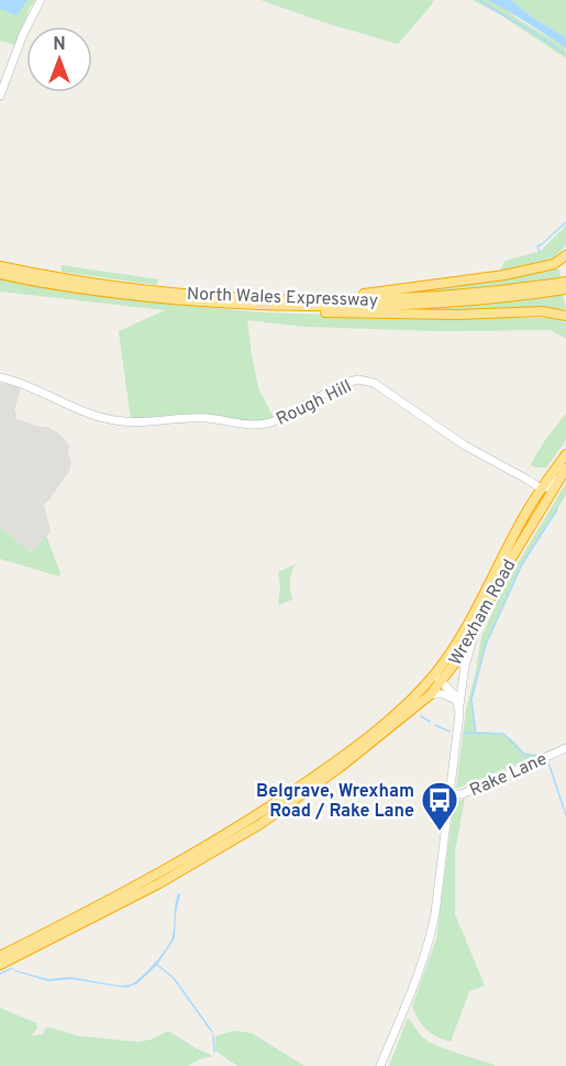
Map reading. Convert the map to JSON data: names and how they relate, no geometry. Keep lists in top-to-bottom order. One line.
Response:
{"streets":{"highway":["North Wales Expressway","Wrexham Road"],"street":["Rough Hill","Rake Lane"]},"crossings":[["Rough Hill","Wrexham Road"]],"places":{"bus stop":["Belgrave, Wrexham Road / Rake Lane"]},"north":"top"}
